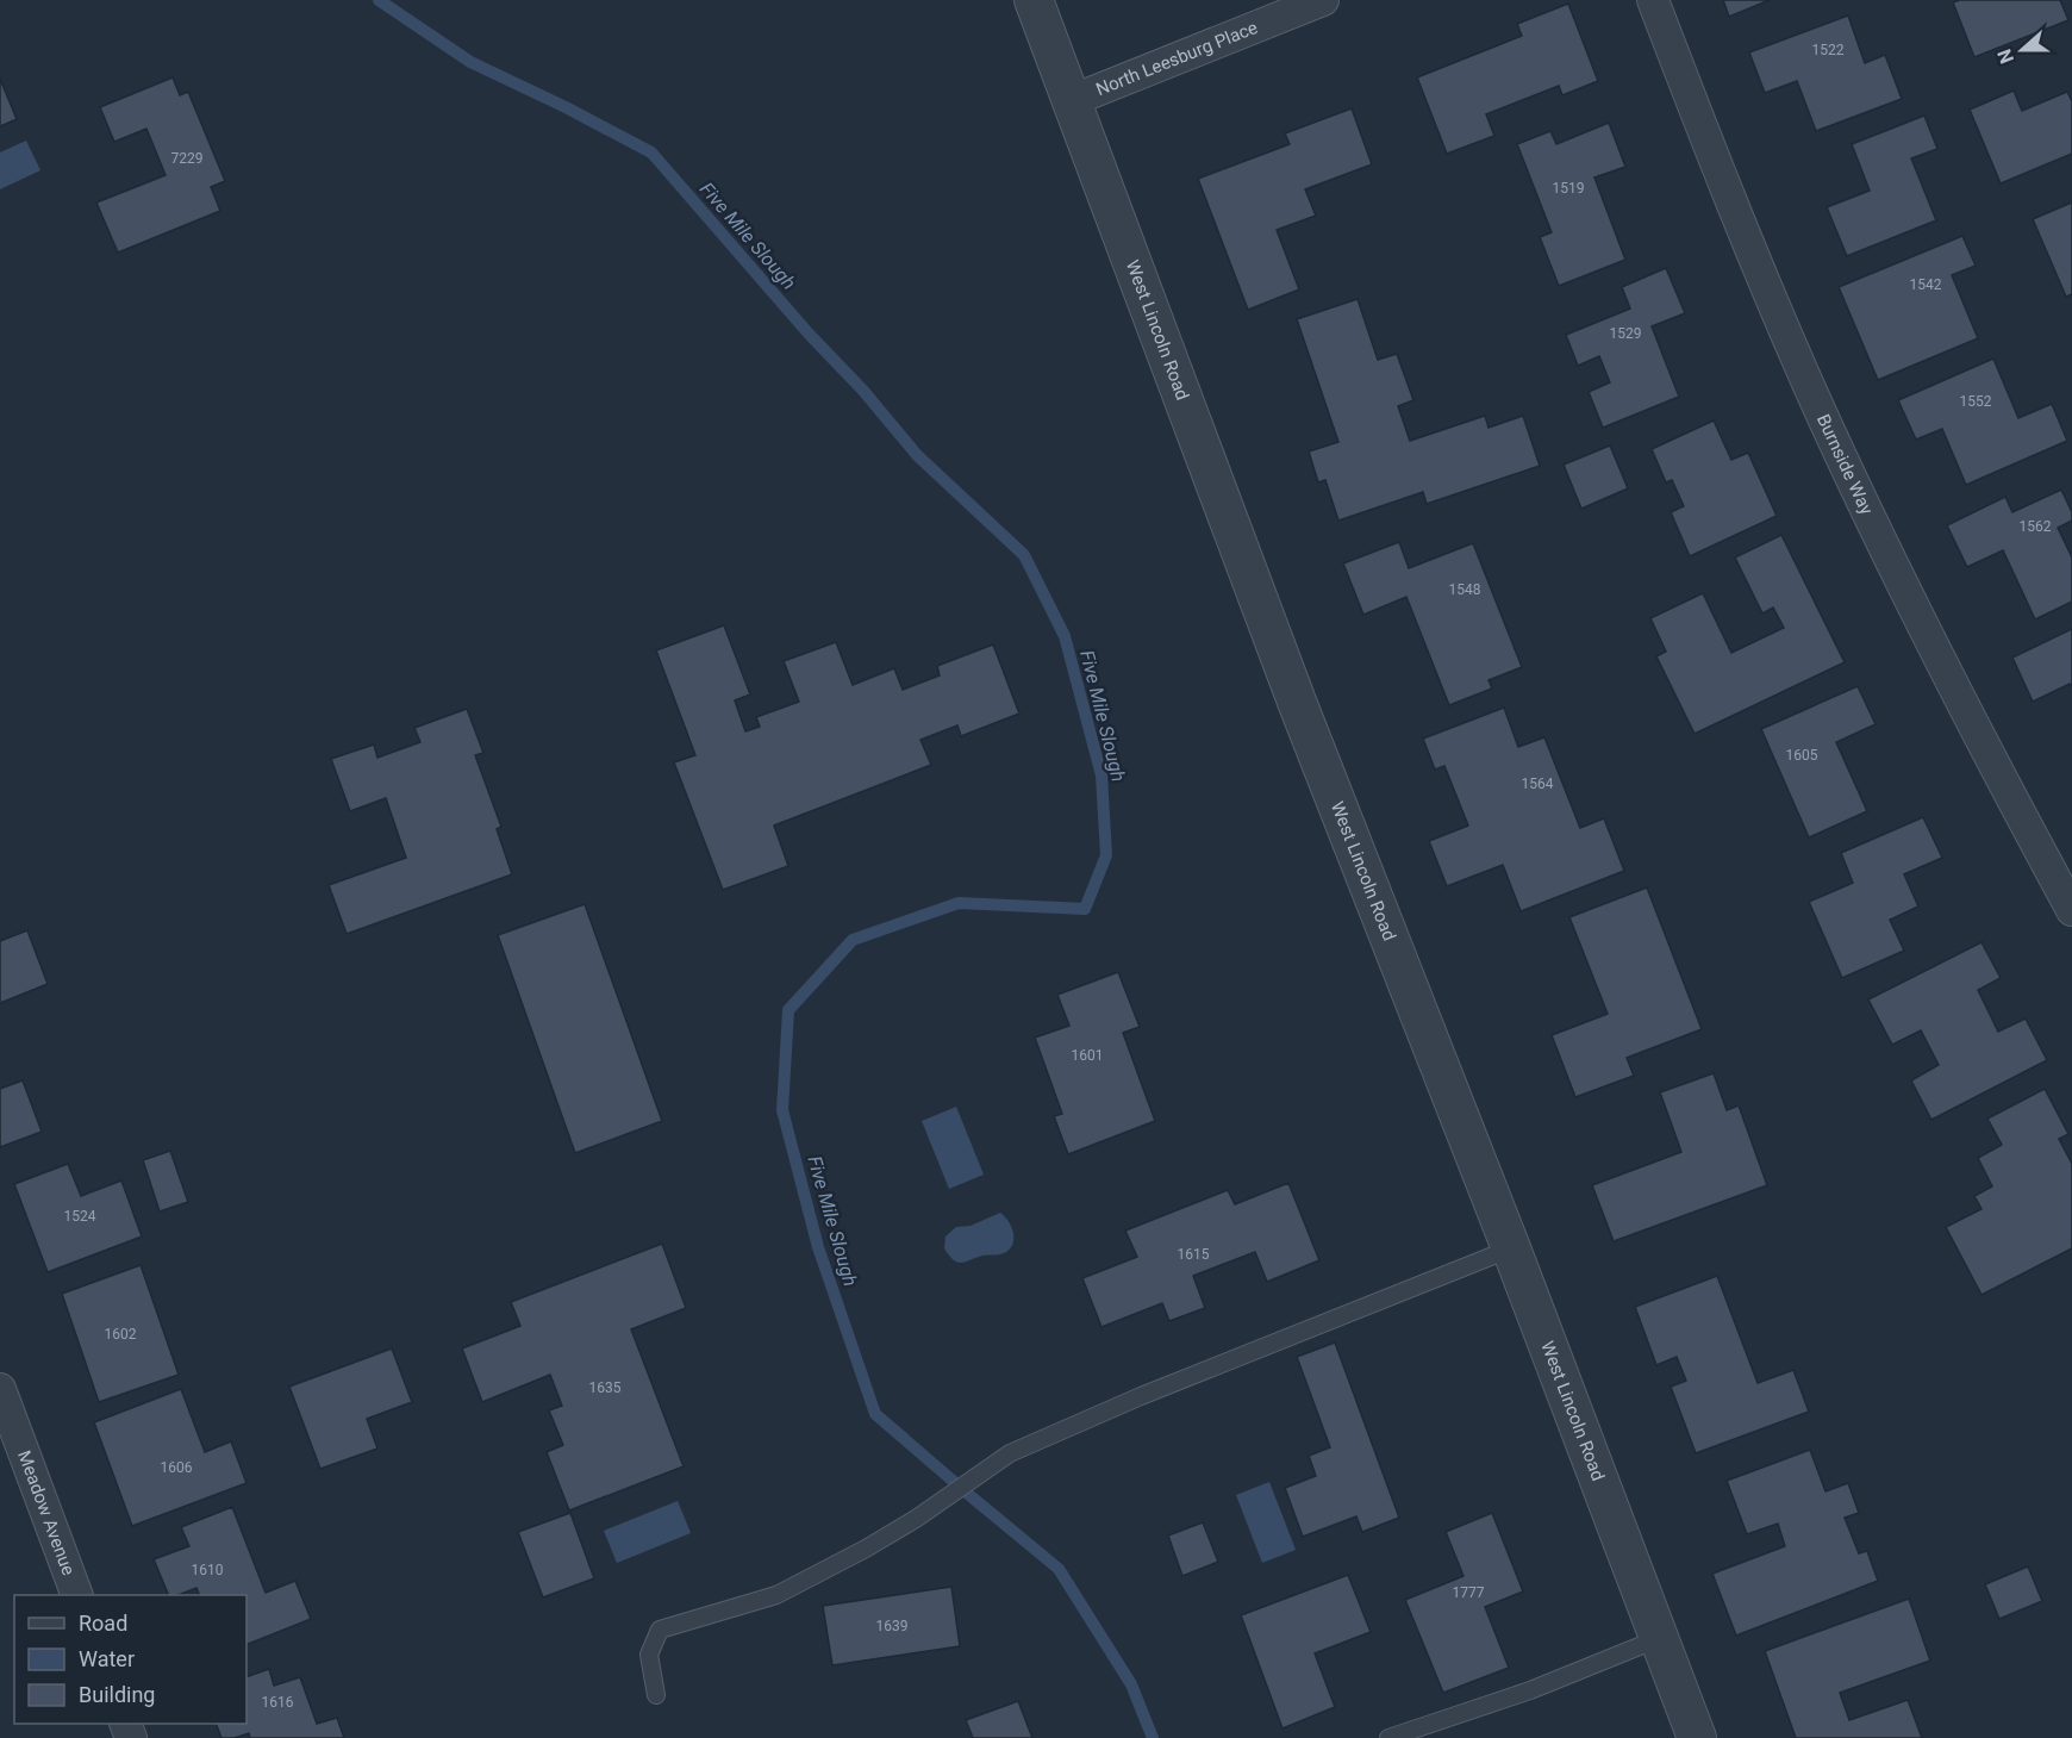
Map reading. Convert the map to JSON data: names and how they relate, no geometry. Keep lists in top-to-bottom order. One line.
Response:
{"streets":{"street":["North Leesburg Place","West Lincoln Road","Burnside Way","Meadow Avenue"]},"crossings":[["North Leesburg Place","West Lincoln Road"]],"water":["Five Mile Slough"],"house_numbers":["1522","7229","1519","1542","1529","1552","1562","1548","1605","1564","1601","1524","1615","1602","1635","1606","1610","1777","1639","1616"],"legend":["Road","Water","Building"],"north":"left"}
